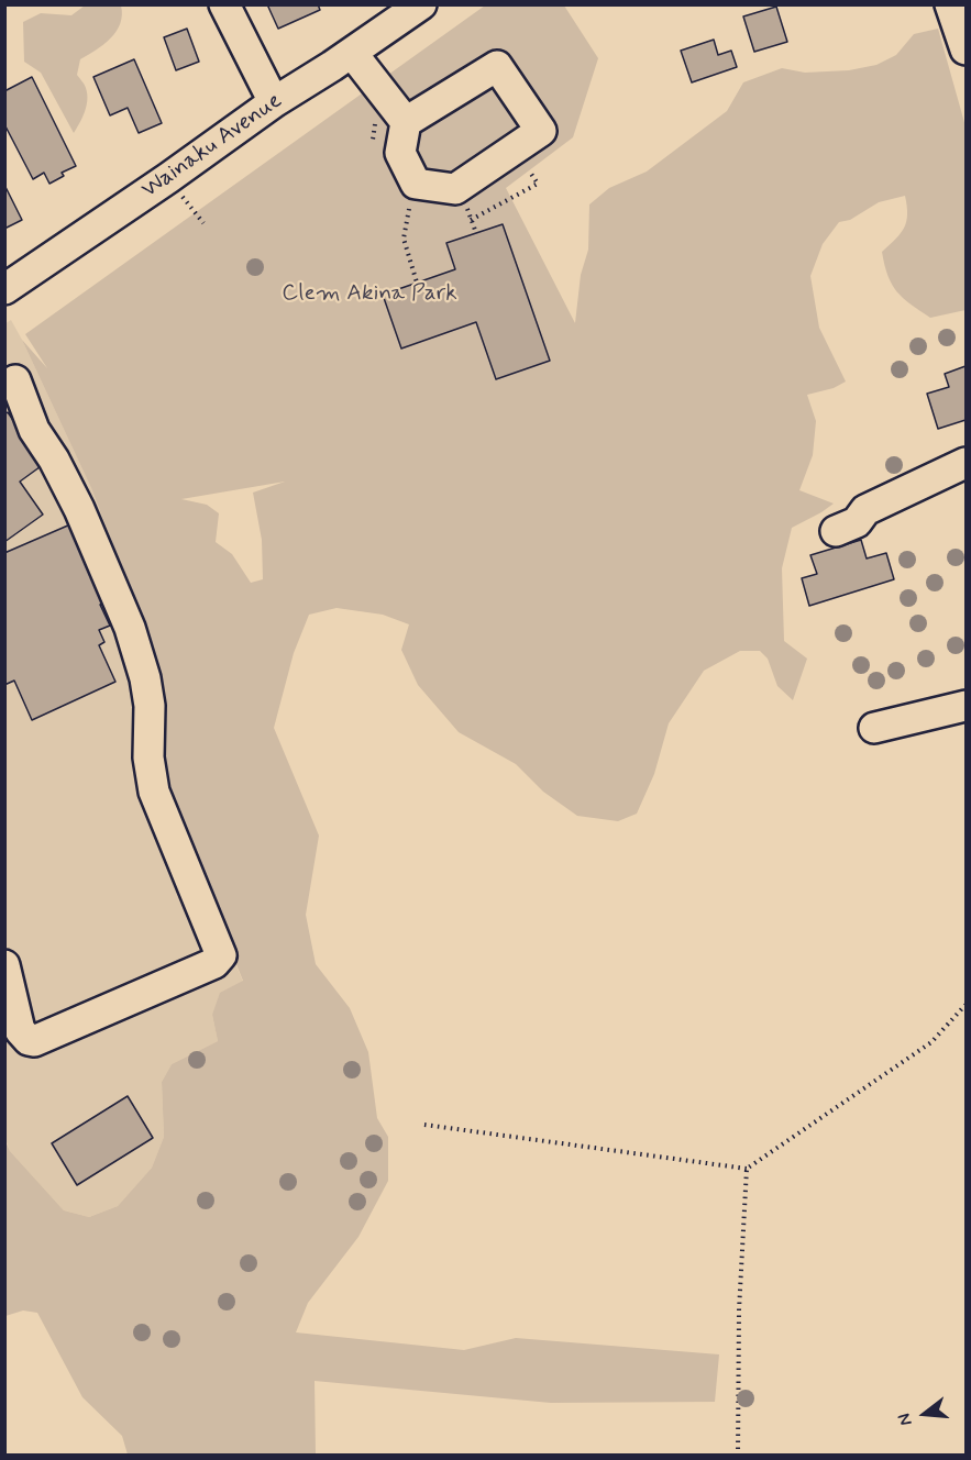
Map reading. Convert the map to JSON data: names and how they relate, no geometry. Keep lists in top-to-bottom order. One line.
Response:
{"streets":{"street":["Wainaku Avenue"]},"parks":["Clem Akina Park"],"north":"left"}
